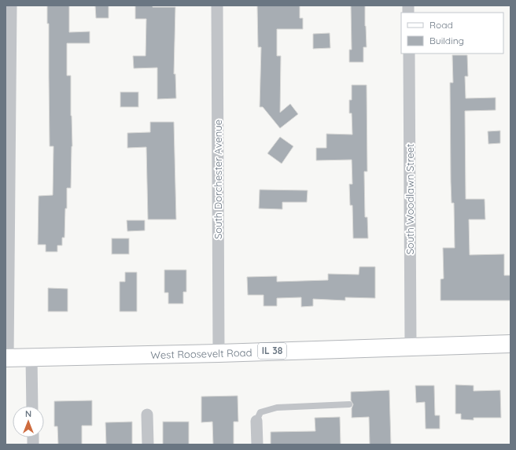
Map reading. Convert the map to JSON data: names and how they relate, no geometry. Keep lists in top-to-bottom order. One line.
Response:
{"streets":{"main road":["IL 38","West Roosevelt Road"],"street":["South Dorchester Avenue","South Woodlawn Street"]},"crossings":[["South Dorchester Avenue","West Roosevelt Road"],["South Woodlawn Street","West Roosevelt Road"]],"legend":["Road","Building"],"north":"top"}
